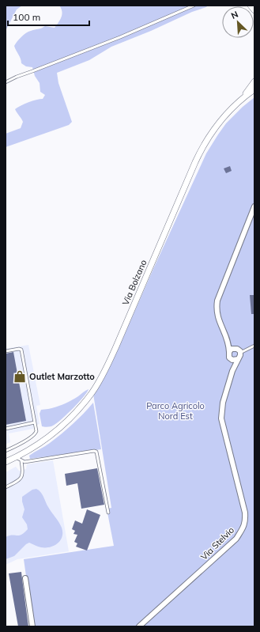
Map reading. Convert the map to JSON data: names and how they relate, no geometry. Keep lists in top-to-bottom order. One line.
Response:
{"streets":{"street":["Via Bolzano","Via Stelvio"]},"parks":["Parco Agricolo Nord Est"],"places":{"shop":["Outlet Marzotto"]},"scale_bar":"100 m","north":"top left"}
